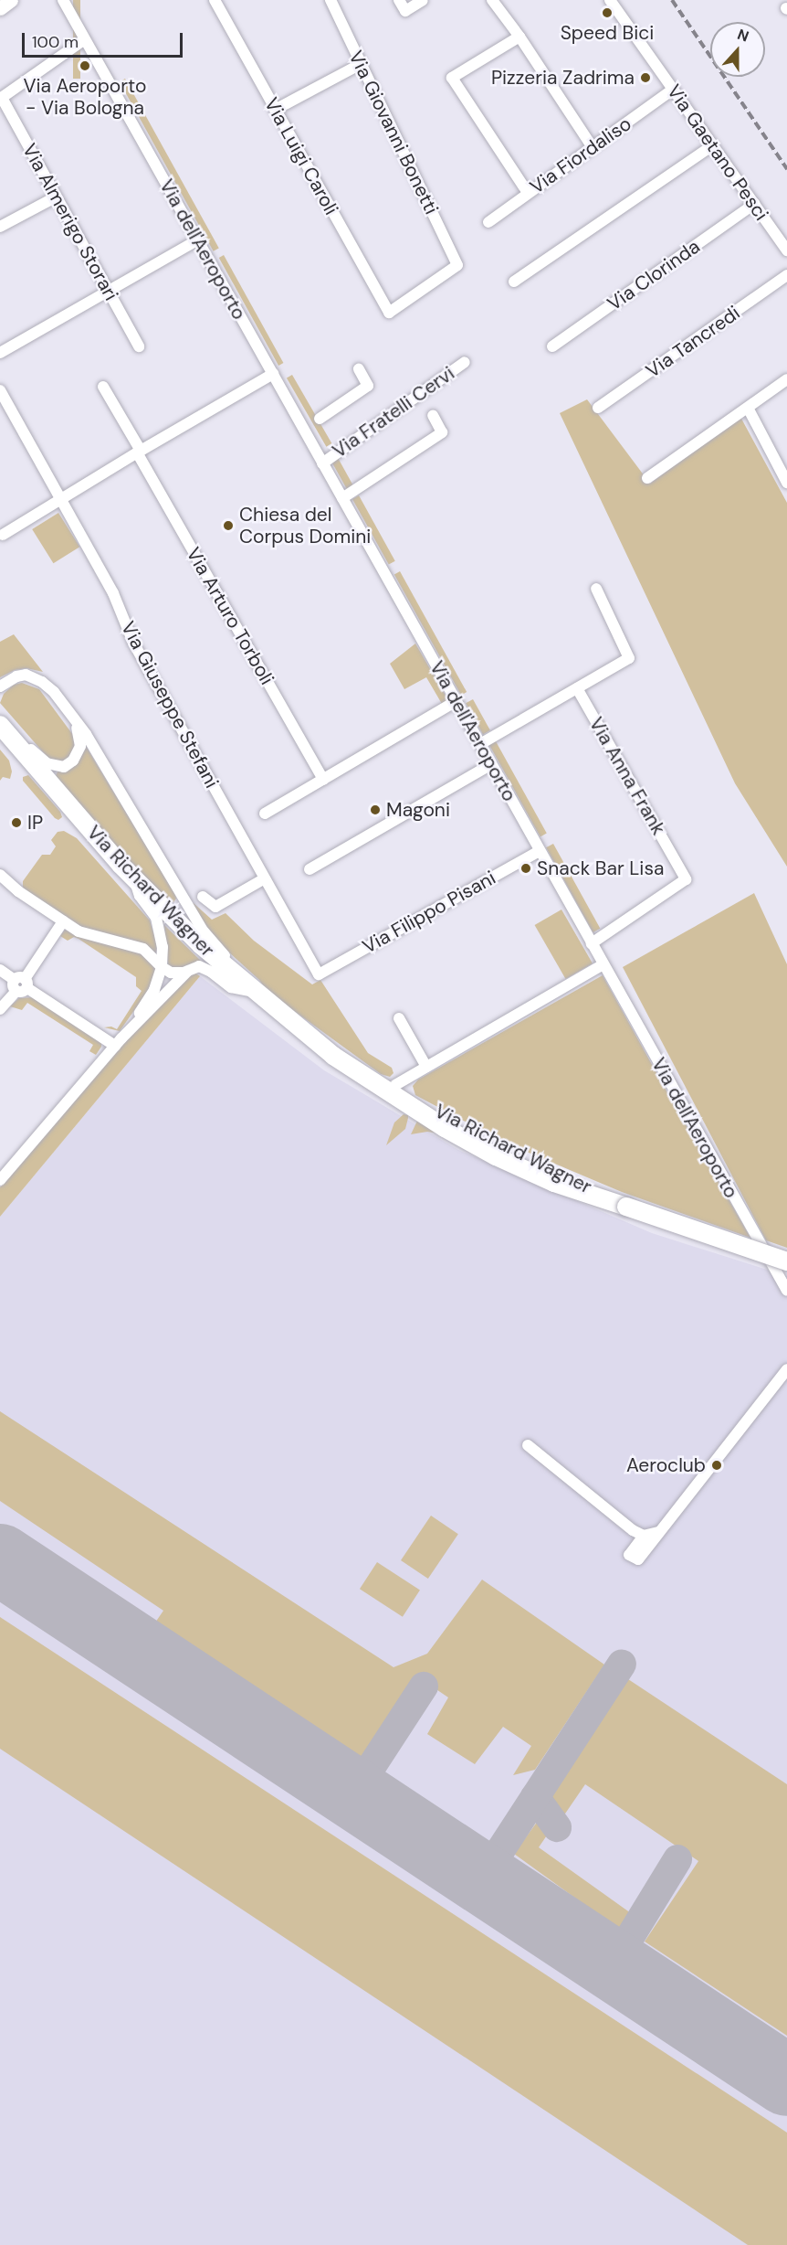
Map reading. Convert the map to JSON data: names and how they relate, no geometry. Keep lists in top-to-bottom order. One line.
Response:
{"streets":{"main road":["Via Richard Wagner"],"street":["Via Giovanni Bonetti","Via Gaetano Pesci","Via Fiordaliso","Via Luigi Caroli","Via Almerigo Storari","Via dell'Aeroporto","Via Clorinda","Via Tancredi","Via Fratelli Cervi","Via Arturo Torboli","Via Giuseppe Stefani","Via Anna Frank","Via Filippo Pisani"]},"crossings":[["Via Giovanni Bonetti","Via Luigi Caroli"],["Via Gaetano Pesci","Via Fiordaliso"],["Via Gaetano Pesci","Via Clorinda"],["Via dell'Aeroporto","Via Fratelli Cervi"],["Via dell'Aeroporto","Via Anna Frank"],["Via dell'Aeroporto","Via Filippo Pisani"],["Via Giuseppe Stefani","Via Filippo Pisani"]],"places":["Speed Bici","Via Aeroporto - Via Bologna","Pizzeria Zadrima","Chiesa del Corpus Domini","Magoni","IP","Snack Bar Lisa","Aeroclub"],"scale_bar":"100 m","north":"top"}
